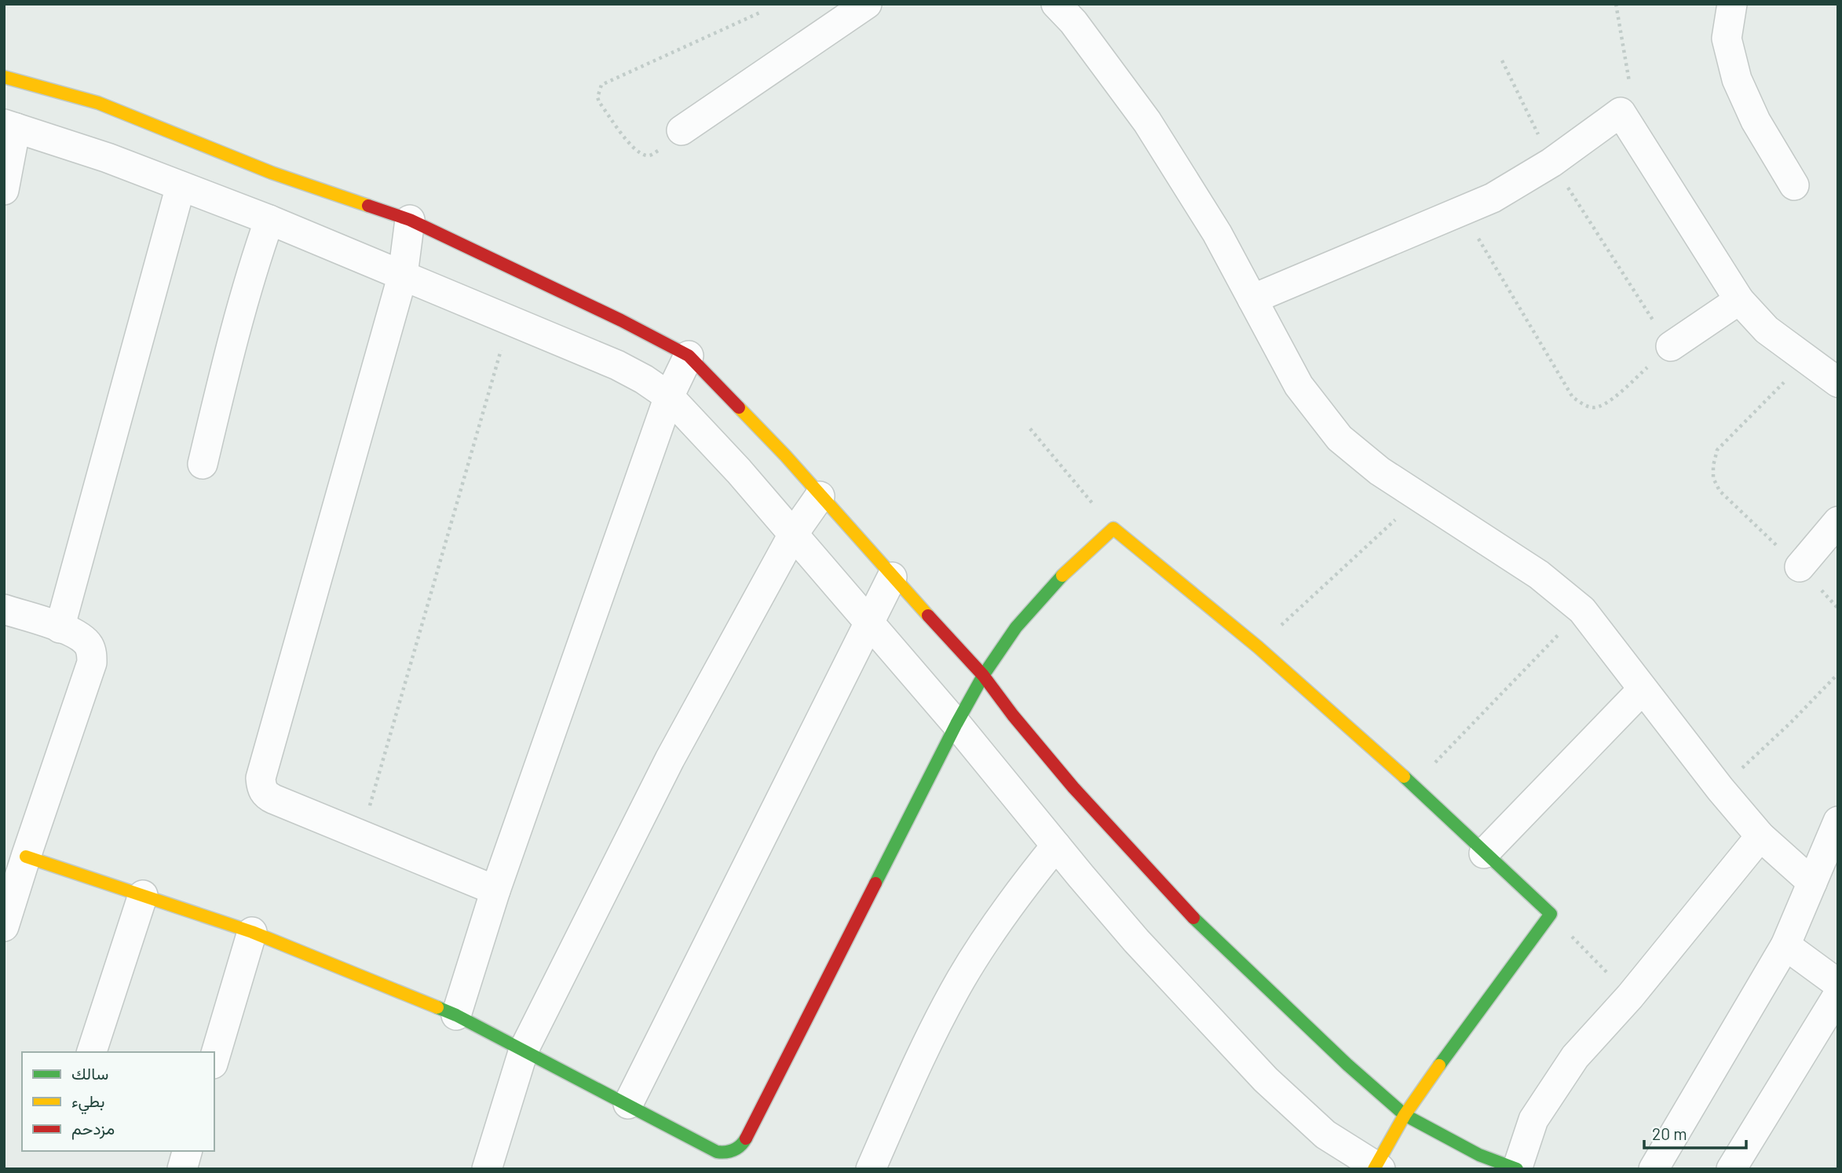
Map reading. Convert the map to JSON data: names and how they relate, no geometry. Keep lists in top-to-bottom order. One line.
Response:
{"legend":["سالك","بطيء","مزدحم"],"scale_bar":"20 m"}
